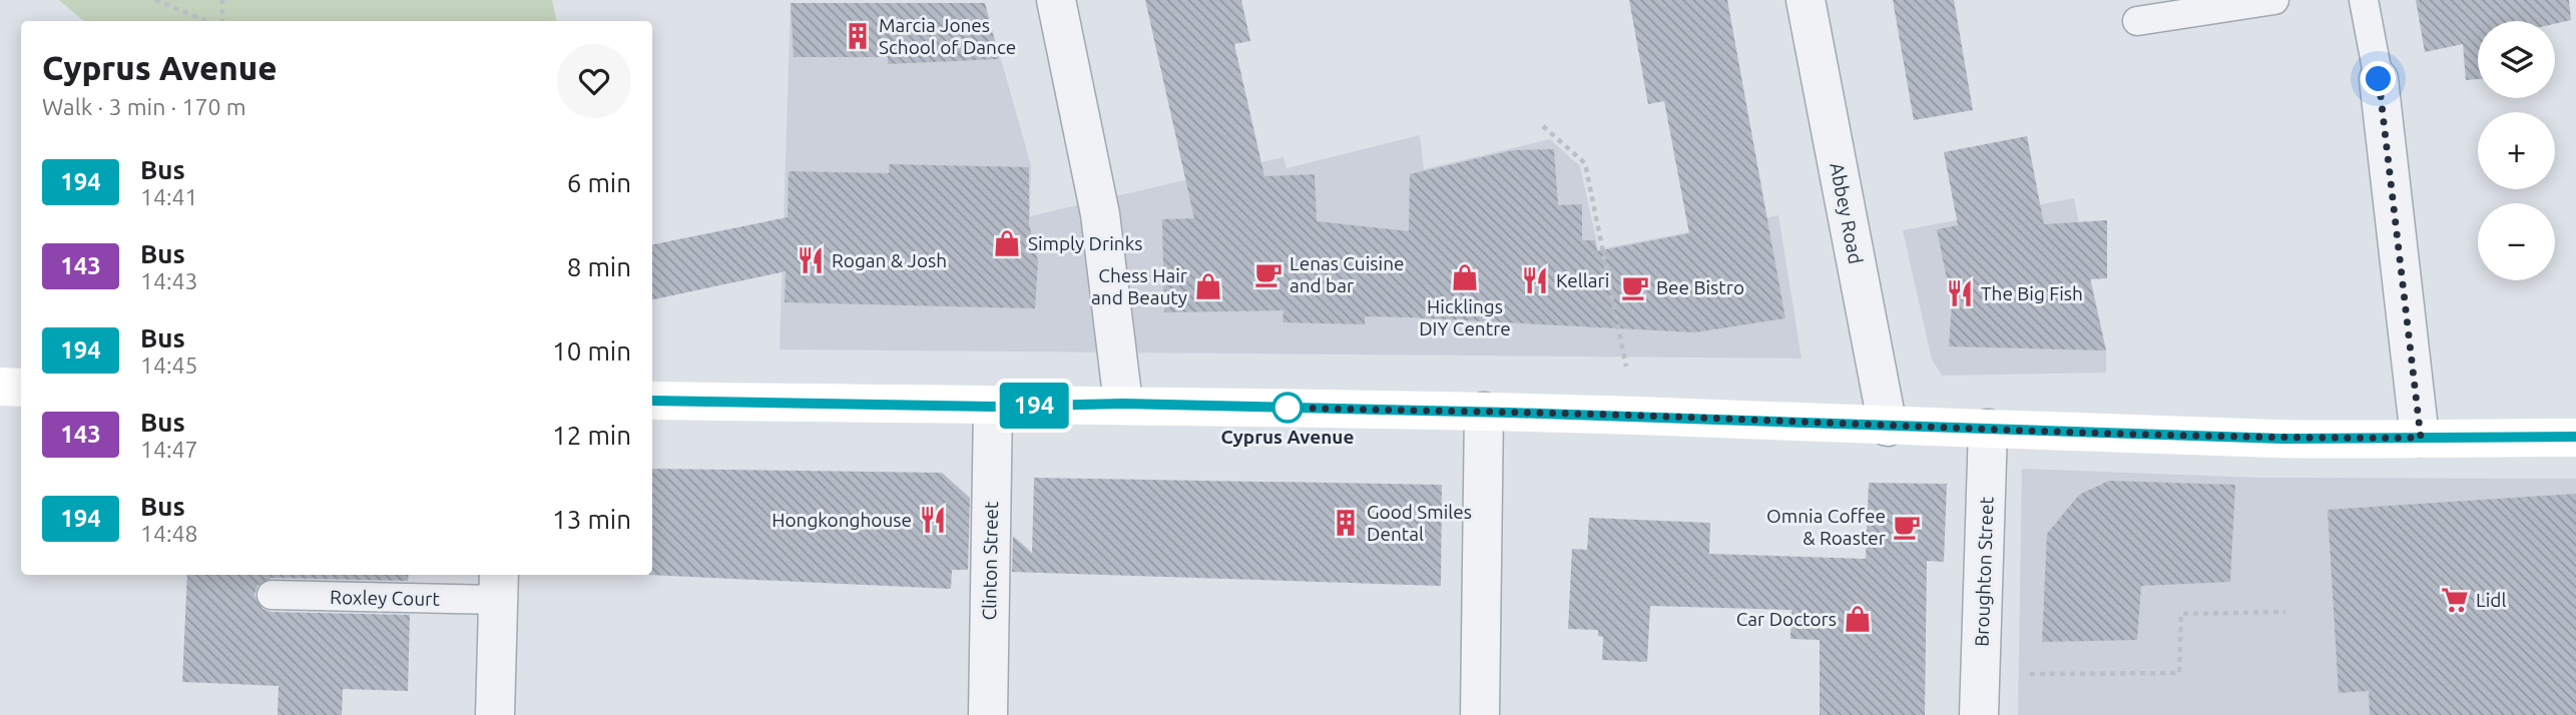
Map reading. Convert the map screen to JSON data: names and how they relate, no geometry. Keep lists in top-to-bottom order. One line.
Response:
{"streets":{"street":["Abbey Road","Clinton Street","Broughton Street"],"lane":["Roxley Court"]},"places":{"building":["Marcia Jones School of Dance","Good Smiles Dental"],"shop":["Simply Drinks","Hicklings DIY Centre","Chess Hair and Beauty","Car Doctors"],"restaurant":["Rogan & Josh","Kellari","The Big Fish","Hongkonghouse"],"cafe":["Lenas Cuisine and bar","Bee Bistro","Omnia Coffee & Roaster"],"other":["Cyprus Avenue"],"supermarket":["Lidl"]},"lines":["bus line 194"],"page":{"on_map":"194","map_buttons":["+","−"],"heading":["Cyprus Avenue","Walk · 3 min · 170 m"],"list":[{"mark":"194","name":"Bus","note":"14:41","value":"6 min"},{"mark":"143","name":"Bus","note":"14:43","value":"8 min"},{"mark":"194","name":"Bus","note":"14:45","value":"10 min"},{"mark":"143","name":"Bus","note":"14:47","value":"12 min"},{"mark":"194","name":"Bus","note":"14:48","value":"13 min"}]}}
